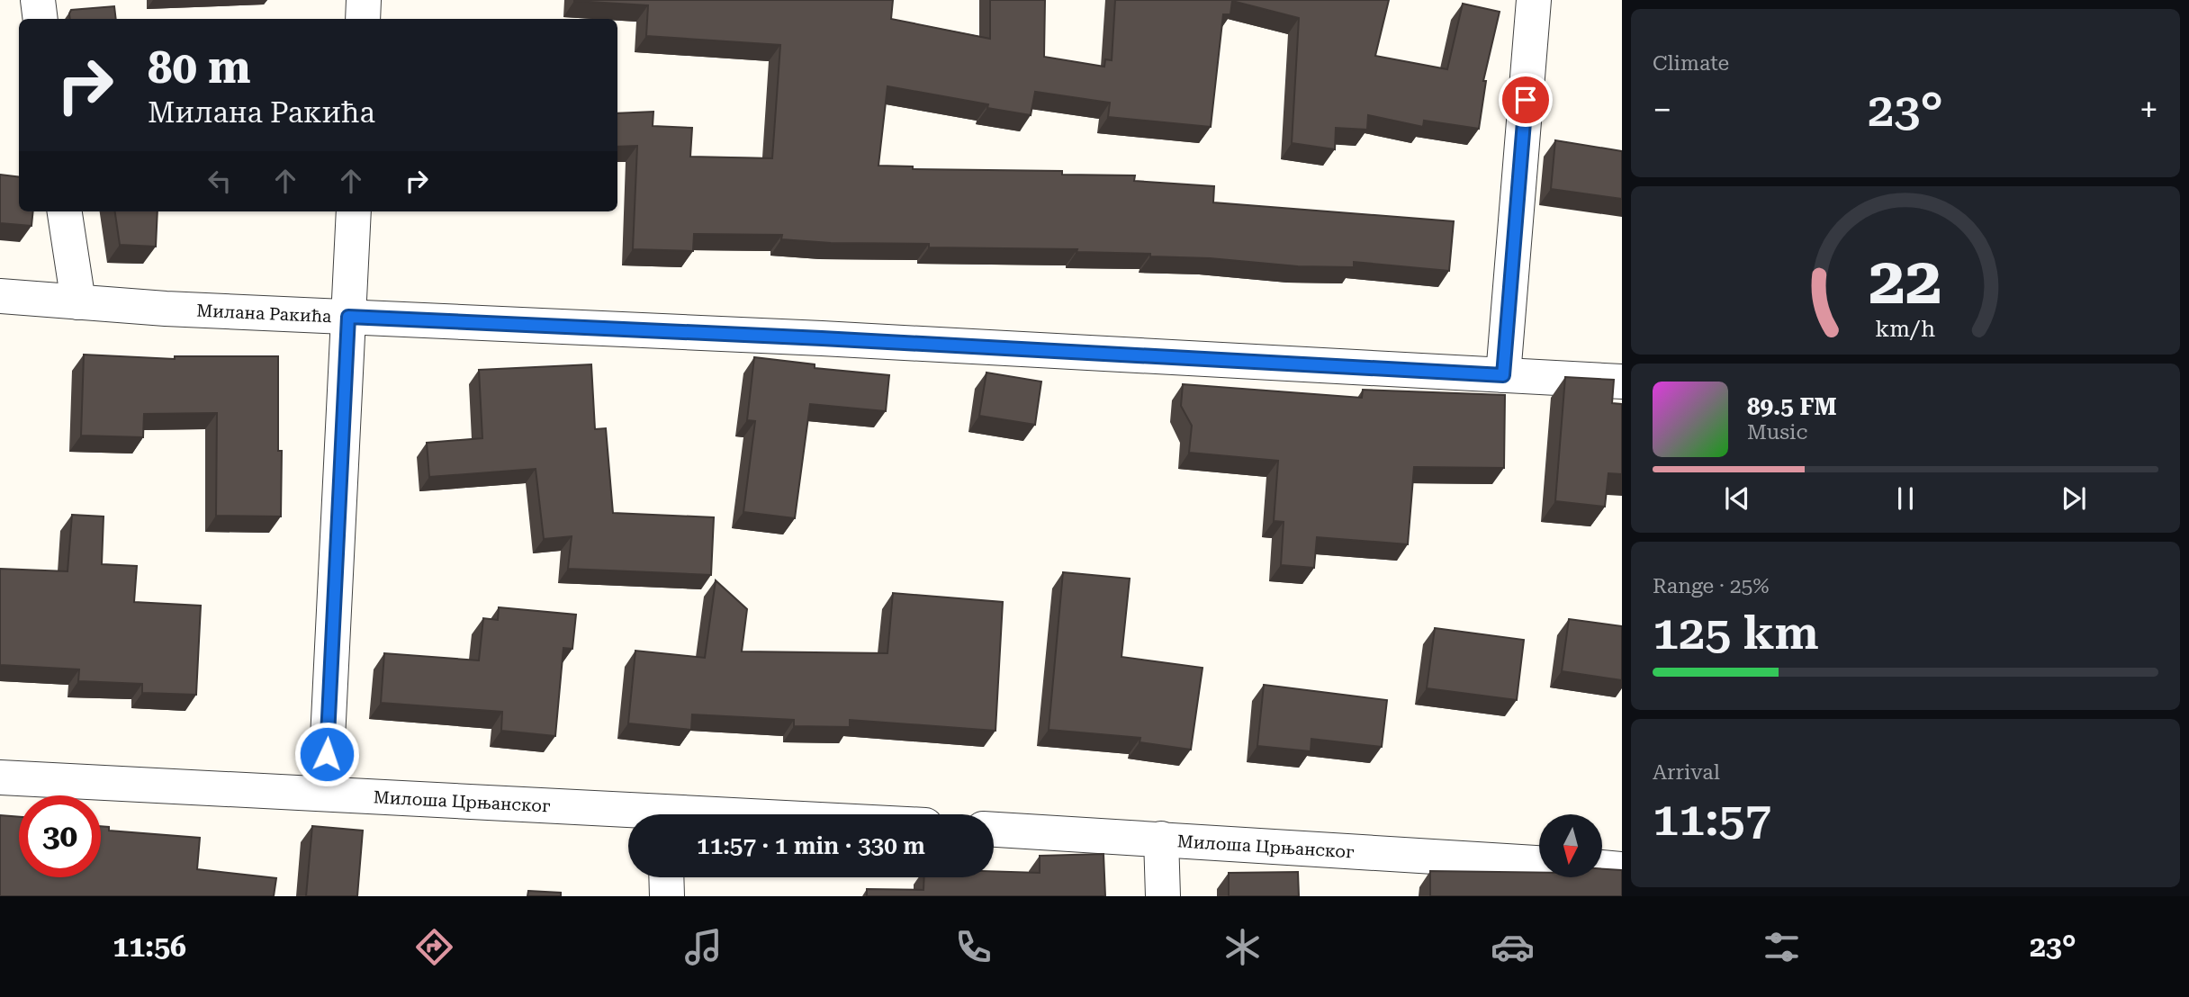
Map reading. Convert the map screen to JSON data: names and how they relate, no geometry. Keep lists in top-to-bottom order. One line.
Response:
{"streets":{"street":["Милана Ракића","Милоша Црњанског"]},"north":"bottom","page":{"tile":["Climate",["Range · 25%","125 km"],["Arrival","11:57"]],"turn":["80 m","Милана Ракића"],"heat":["−","23°","+"],"song":["89.5 FM","Music"],"limit":"30","trip":"11:57 · 1 min · 330 m","tabs":["11:56","23°"],"gauge":["22","km/h"]}}
